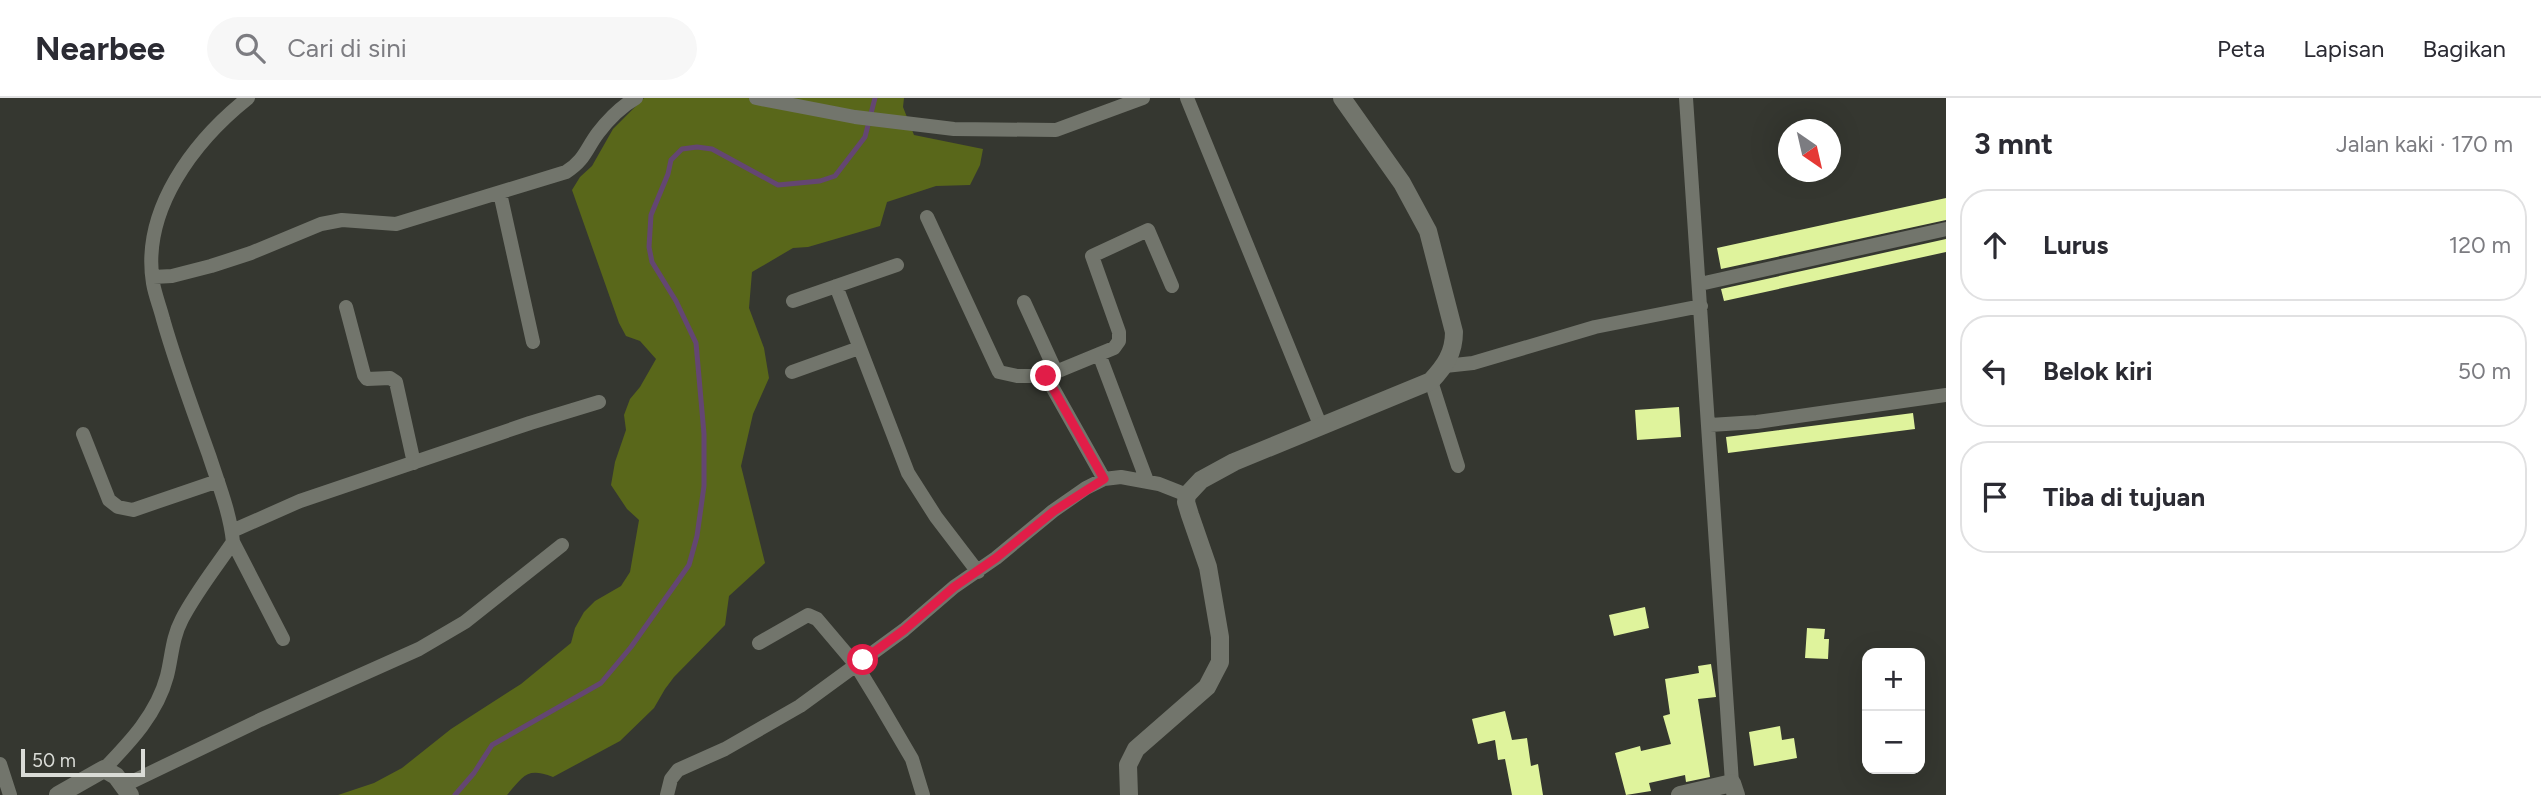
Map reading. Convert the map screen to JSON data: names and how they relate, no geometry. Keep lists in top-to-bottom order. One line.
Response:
{"scale_bar":"50 m","north":"bottom right","page":{"header":"Nearbee","search":"Cari di sini","nav":["Peta","Lapisan","Bagikan"],"heading":["3 mnt","Jalan kaki · 170 m"],"list":[["Lurus","120 m"],["Belok kiri","50 m"],"Tiba di tujuan"],"map_buttons":["+","−"],"scale":"50 m"}}
